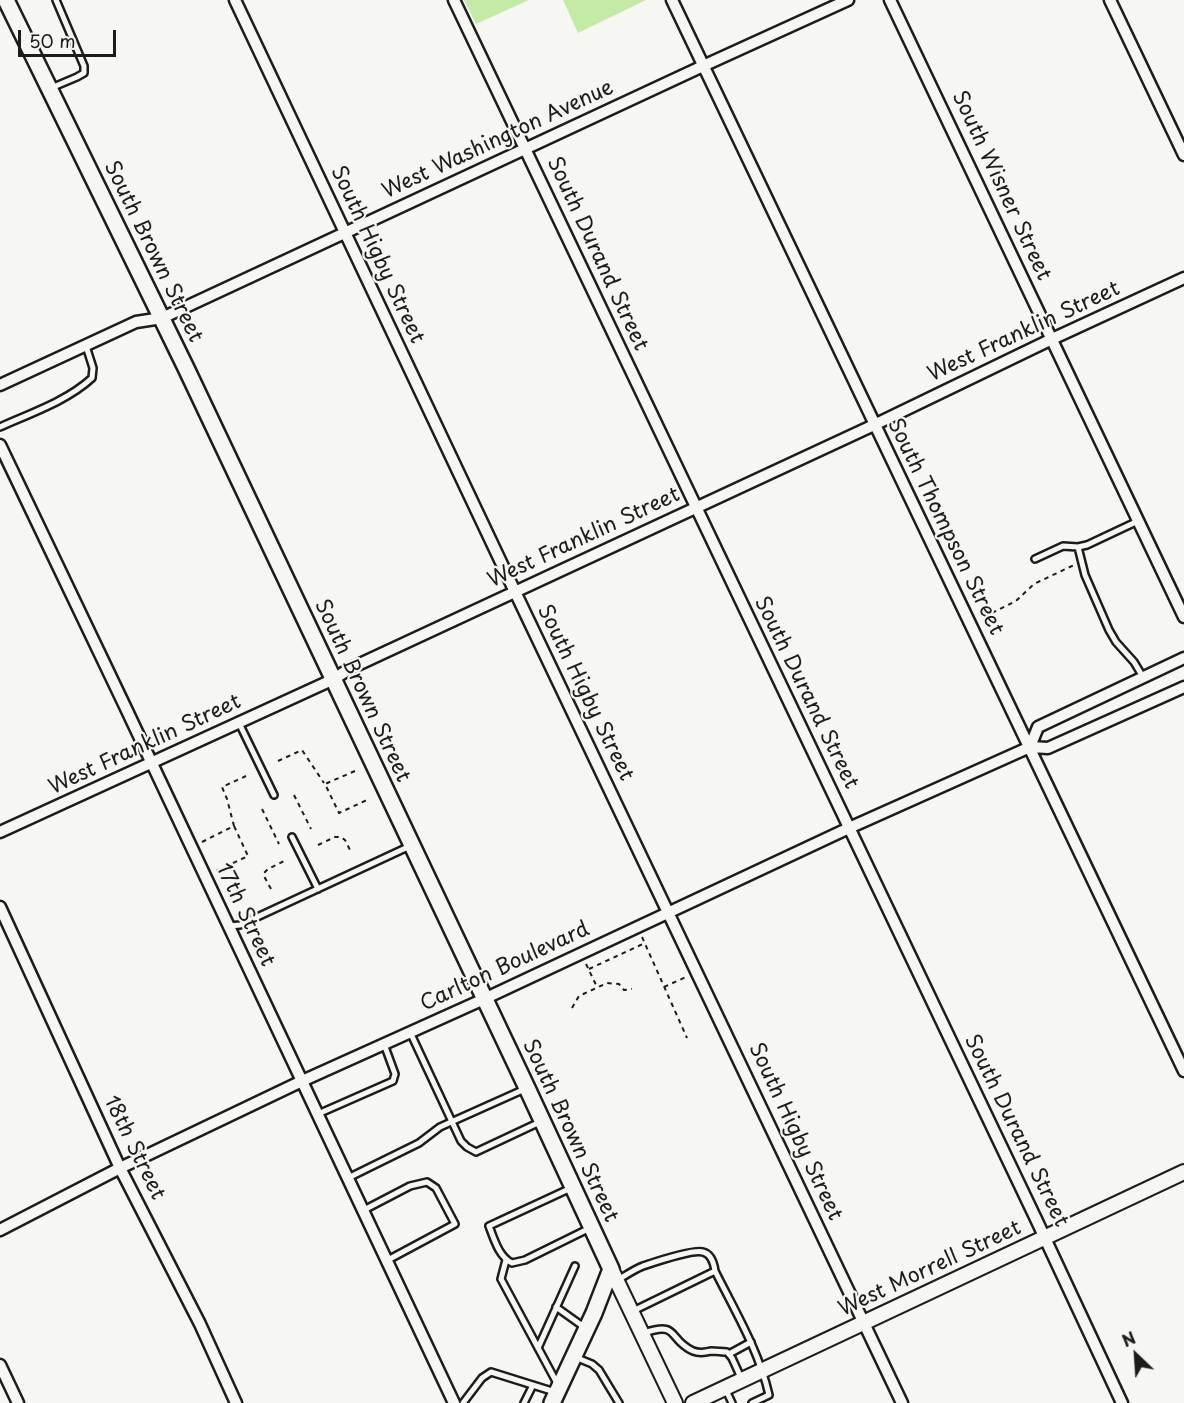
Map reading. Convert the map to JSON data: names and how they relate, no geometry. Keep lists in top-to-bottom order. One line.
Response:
{"streets":{"main road":["South Brown Street"],"street":["West Washington Avenue","South Wisner Street","South Durand Street","South Higby Street","West Franklin Street","South Thompson Street","17th Street","Carlton Boulevard","18th Street","West Morrell Street"]},"crossings":[["West Washington Avenue","South Brown Street"],["West Washington Avenue","South Durand Street"],["West Washington Avenue","South Higby Street"],["West Washington Avenue","South Thompson Street"],["South Wisner Street","West Franklin Street"],["South Brown Street","West Franklin Street"],["South Brown Street","Carlton Boulevard"],["South Durand Street","West Franklin Street"],["South Durand Street","Carlton Boulevard"],["South Durand Street","West Morrell Street"],["South Higby Street","West Franklin Street"],["South Higby Street","Carlton Boulevard"],["South Higby Street","West Morrell Street"],["West Franklin Street","South Thompson Street"],["West Franklin Street","17th Street"],["South Thompson Street","Carlton Boulevard"],["17th Street","Carlton Boulevard"],["Carlton Boulevard","18th Street"]],"scale_bar":"50 m","north":"top left"}
